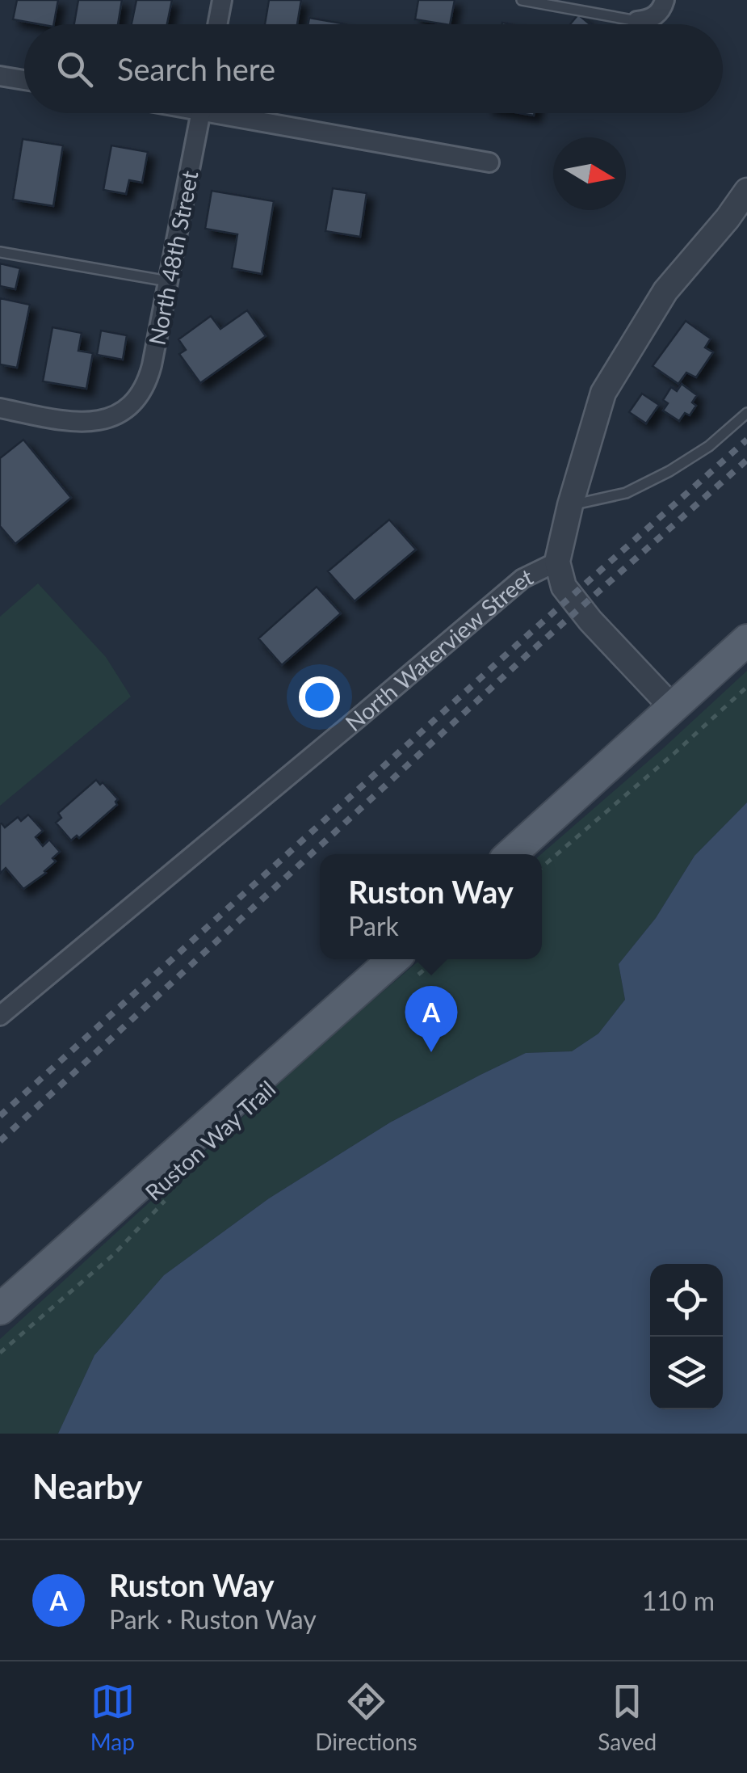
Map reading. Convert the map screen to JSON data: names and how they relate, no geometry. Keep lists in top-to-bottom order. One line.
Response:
{"streets":{"street":["North 48th Street","North Waterview Street"],"path":["Ruston Way Trail"]},"north":"right","page":{"search":"Search here","popup":["Ruston Way","Park"],"pins":"A","heading":"Nearby","list":[{"mark":"A","name":"Ruston Way","note":"Park · Ruston Way","value":"110 m"}],"nav":["Map","Directions","Saved"]}}
